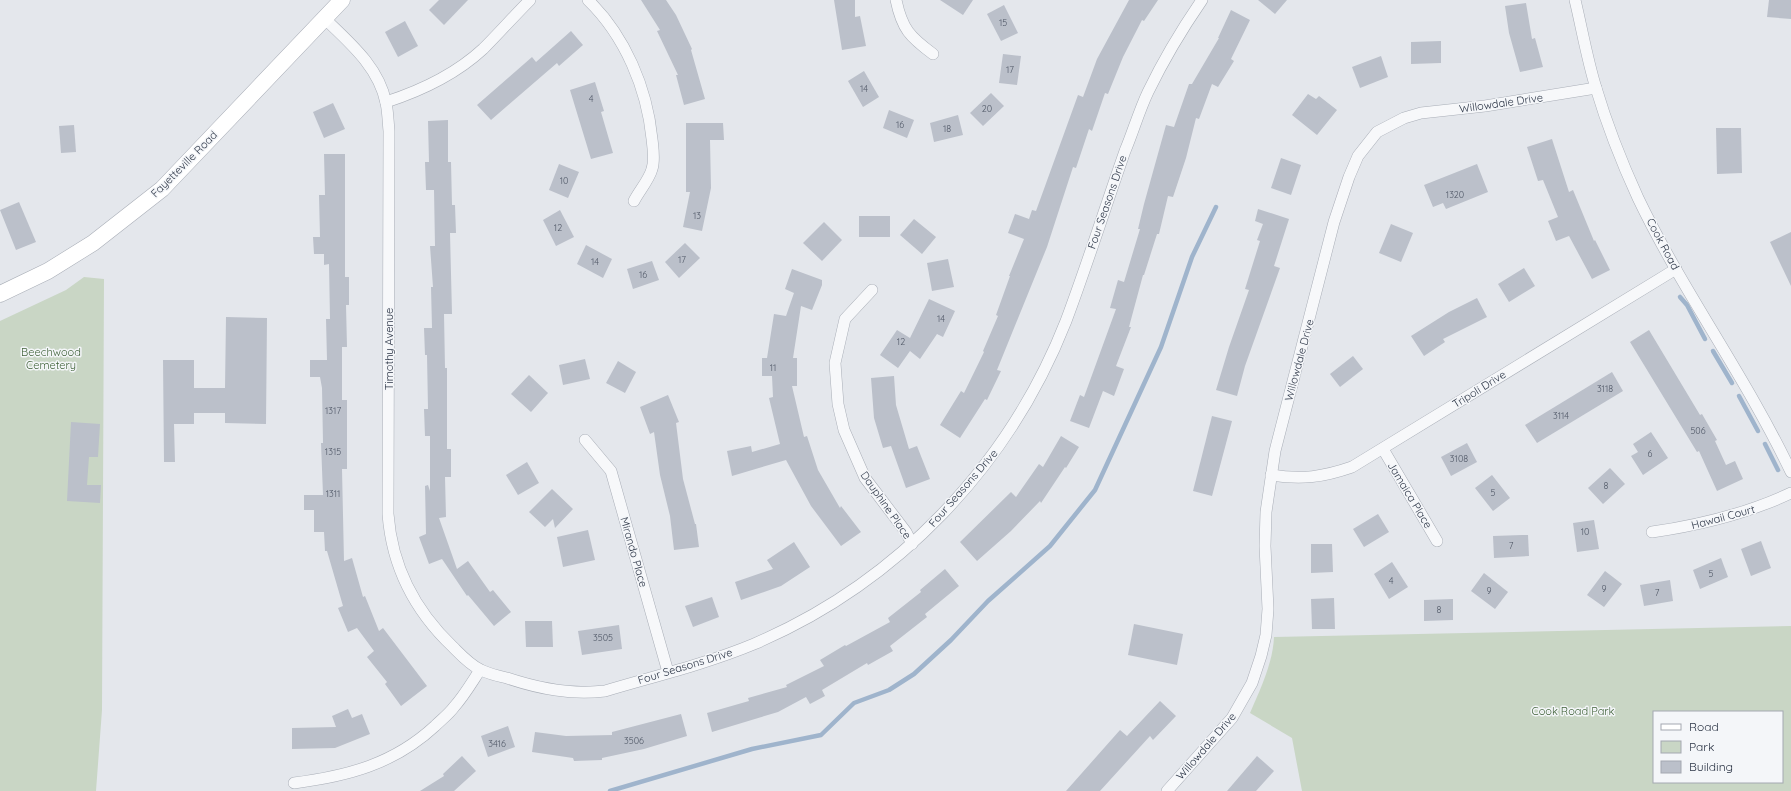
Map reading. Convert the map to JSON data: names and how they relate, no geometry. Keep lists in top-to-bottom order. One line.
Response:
{"streets":{"main road":["Fayetteville Road"],"street":["Willowdale Drive","Four Seasons Drive","Cook Road","Timothy Avenue","Tripoli Drive","Jamaica Place","Dauphine Place","Hawaii Court","Mirando Place"]},"crossings":[["Willowdale Drive","Cook Road"],["Willowdale Drive","Tripoli Drive"],["Fayetteville Road","Timothy Avenue"],["Four Seasons Drive","Timothy Avenue"],["Four Seasons Drive","Dauphine Place"],["Four Seasons Drive","Mirando Place"],["Cook Road","Tripoli Drive"],["Tripoli Drive","Jamaica Place"]],"parks":["Beechwood Cemetery","Cook Road Park"],"house_numbers":["15","17","14","4","20","16","18","10","1320","13","12","17","14","16","14","12","11","3118","1317","3114","506","1315","6","3108","8","5","1311","10","7","5","4","9","9","7","8","3505","3506","3416"],"legend":["Road","Park","Building"]}
